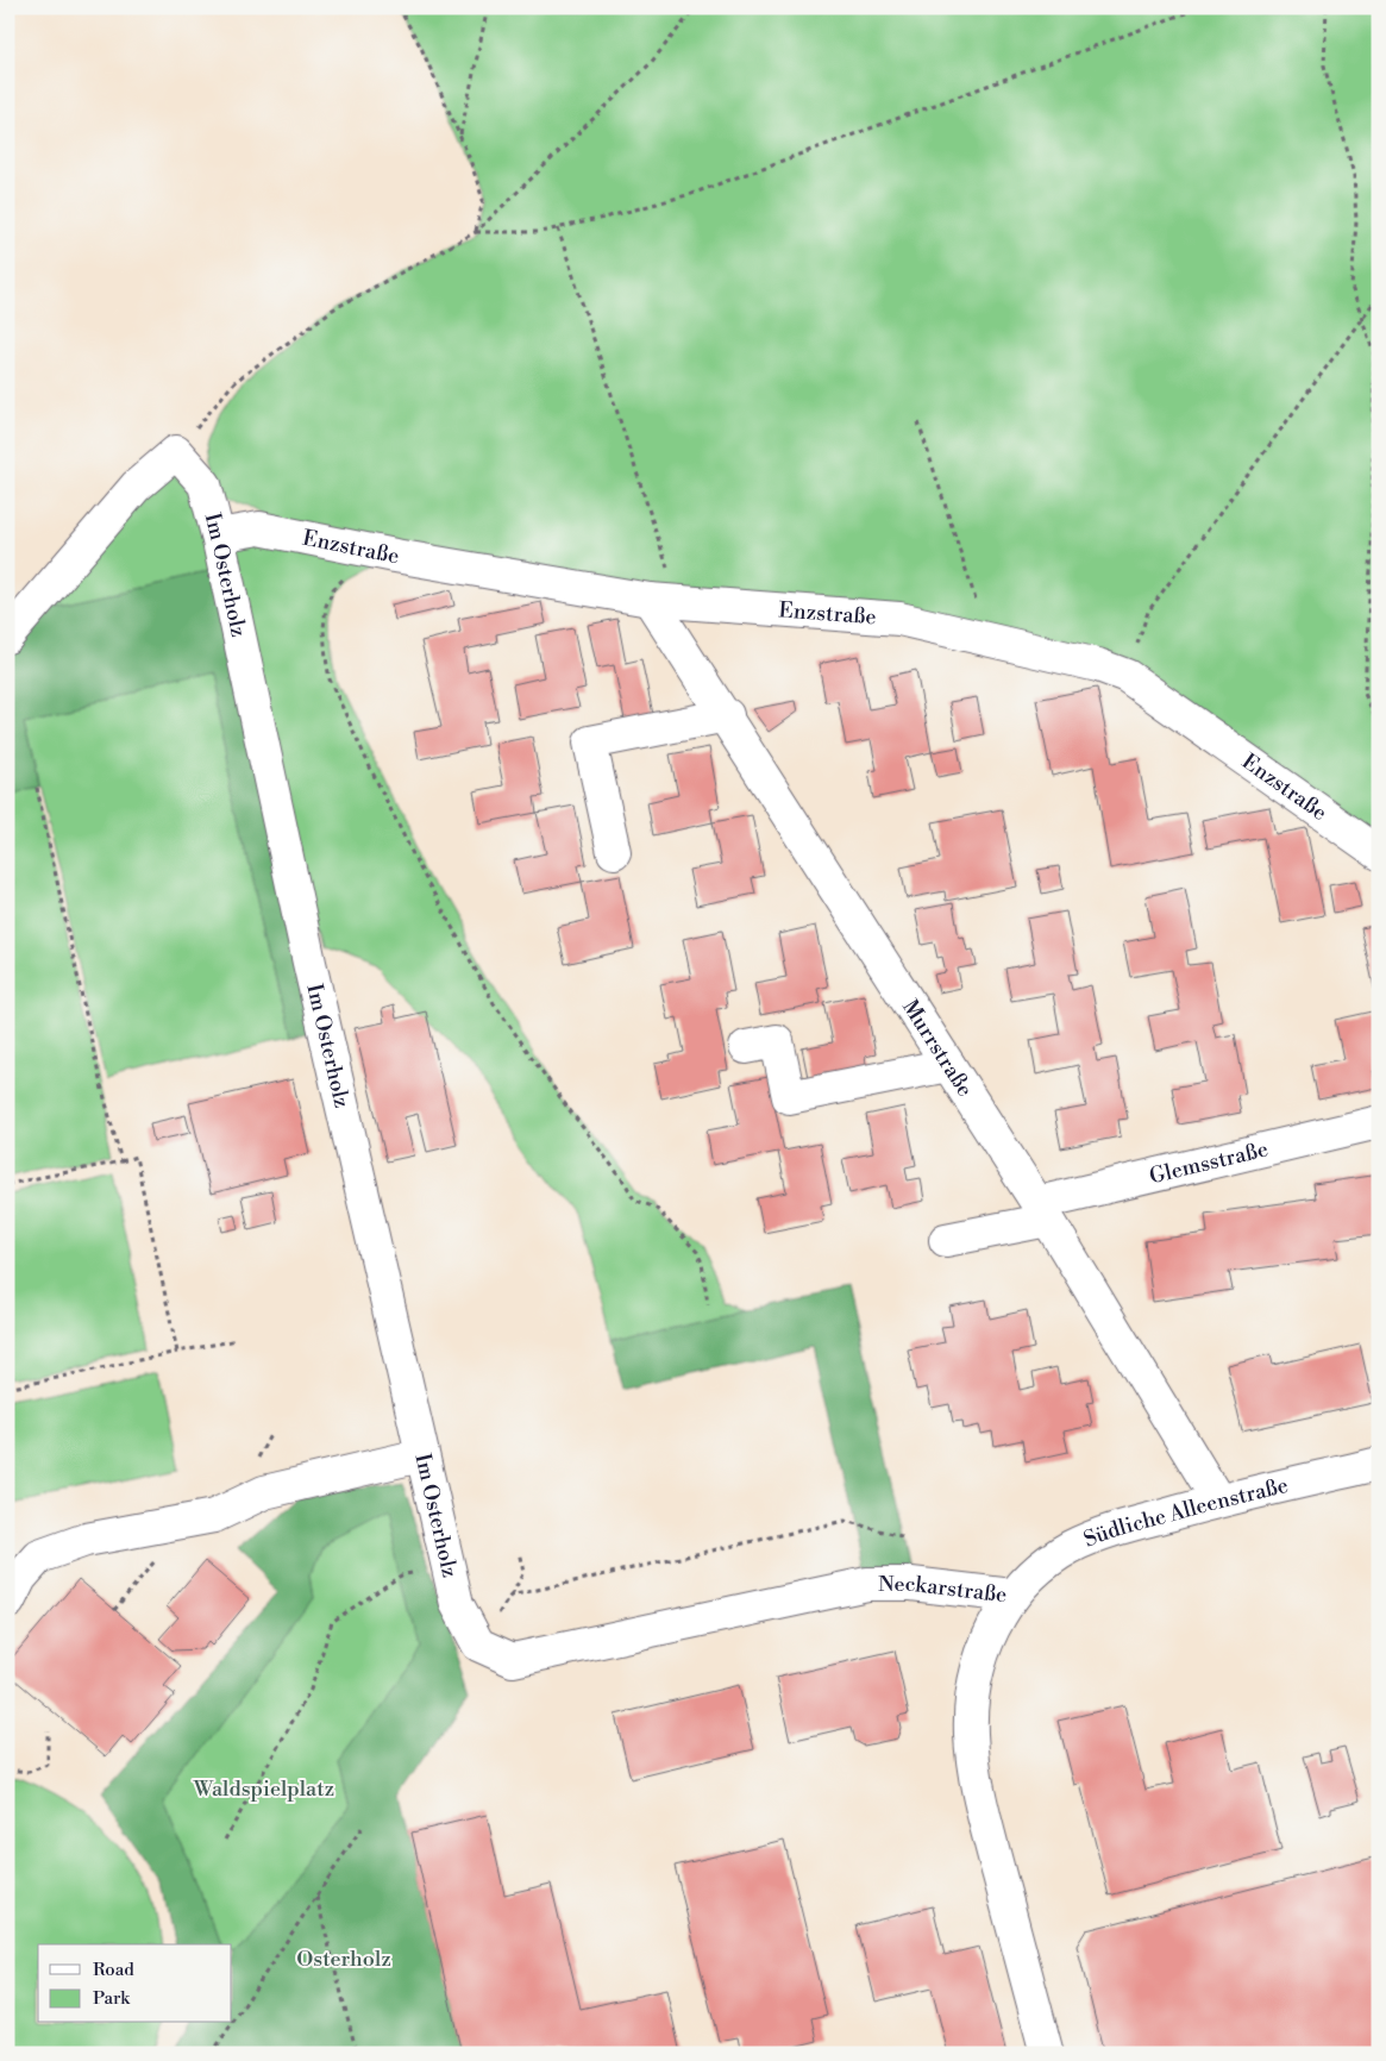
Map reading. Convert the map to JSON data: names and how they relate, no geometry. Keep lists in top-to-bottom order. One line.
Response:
{"streets":{"street":["Enzstraße","Im Osterholz","Murrstraße","Glemsstraße","Südliche Alleenstraße","Neckarstraße"]},"crossings":[["Enzstraße","Im Osterholz"],["Enzstraße","Murrstraße"],["Im Osterholz","Neckarstraße"],["Murrstraße","Glemsstraße"],["Murrstraße","Südliche Alleenstraße"],["Südliche Alleenstraße","Neckarstraße"]],"parks":["Waldspielplatz","Osterholz"],"legend":["Road","Park"]}
